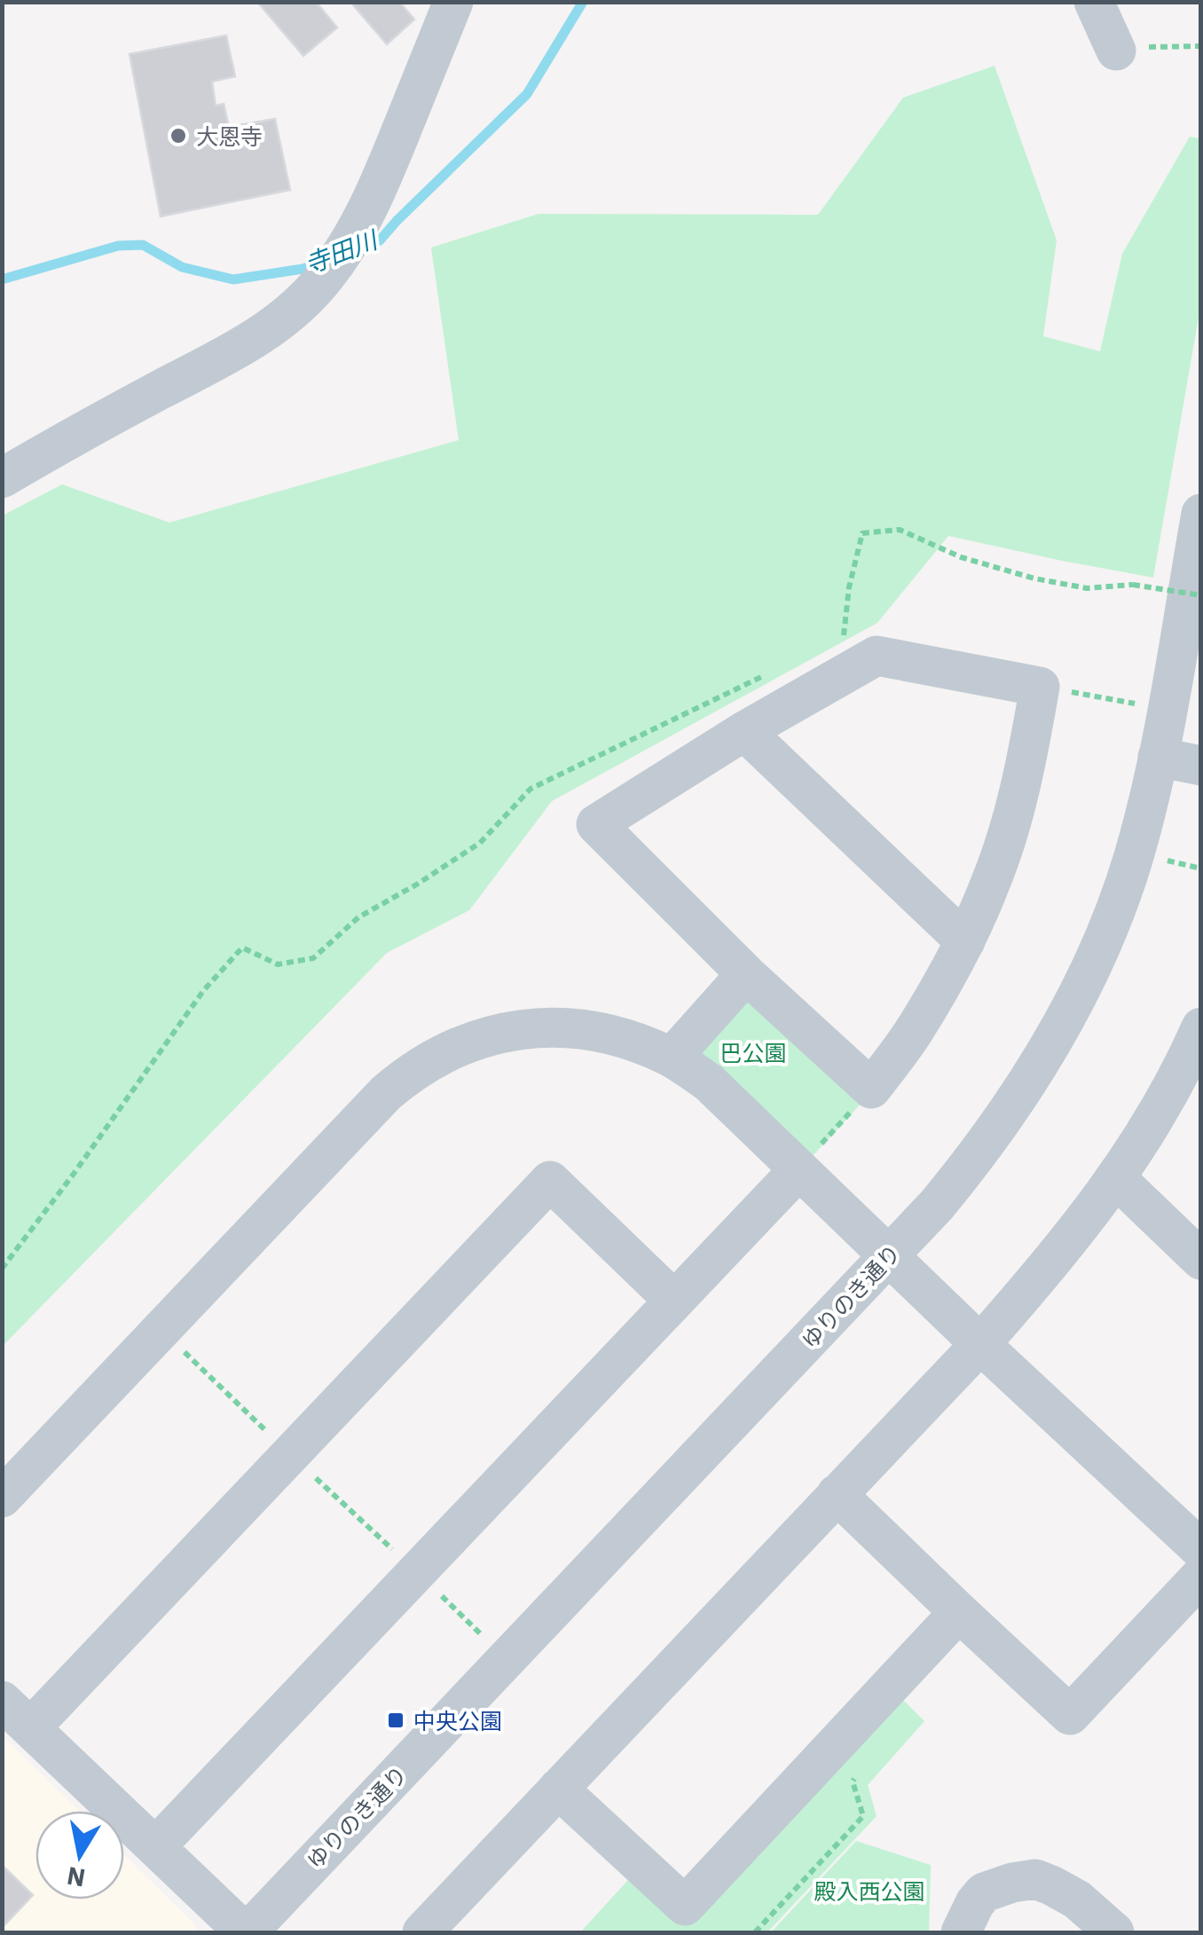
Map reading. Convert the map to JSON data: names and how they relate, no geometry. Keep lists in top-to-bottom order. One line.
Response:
{"streets":{"street":["ゆりのき通り"]},"water":["寺田川"],"parks":["巴公園","殿入西公園"],"places":{"other":["大恩寺"],"transit":["中央公園"]},"north":"bottom"}
